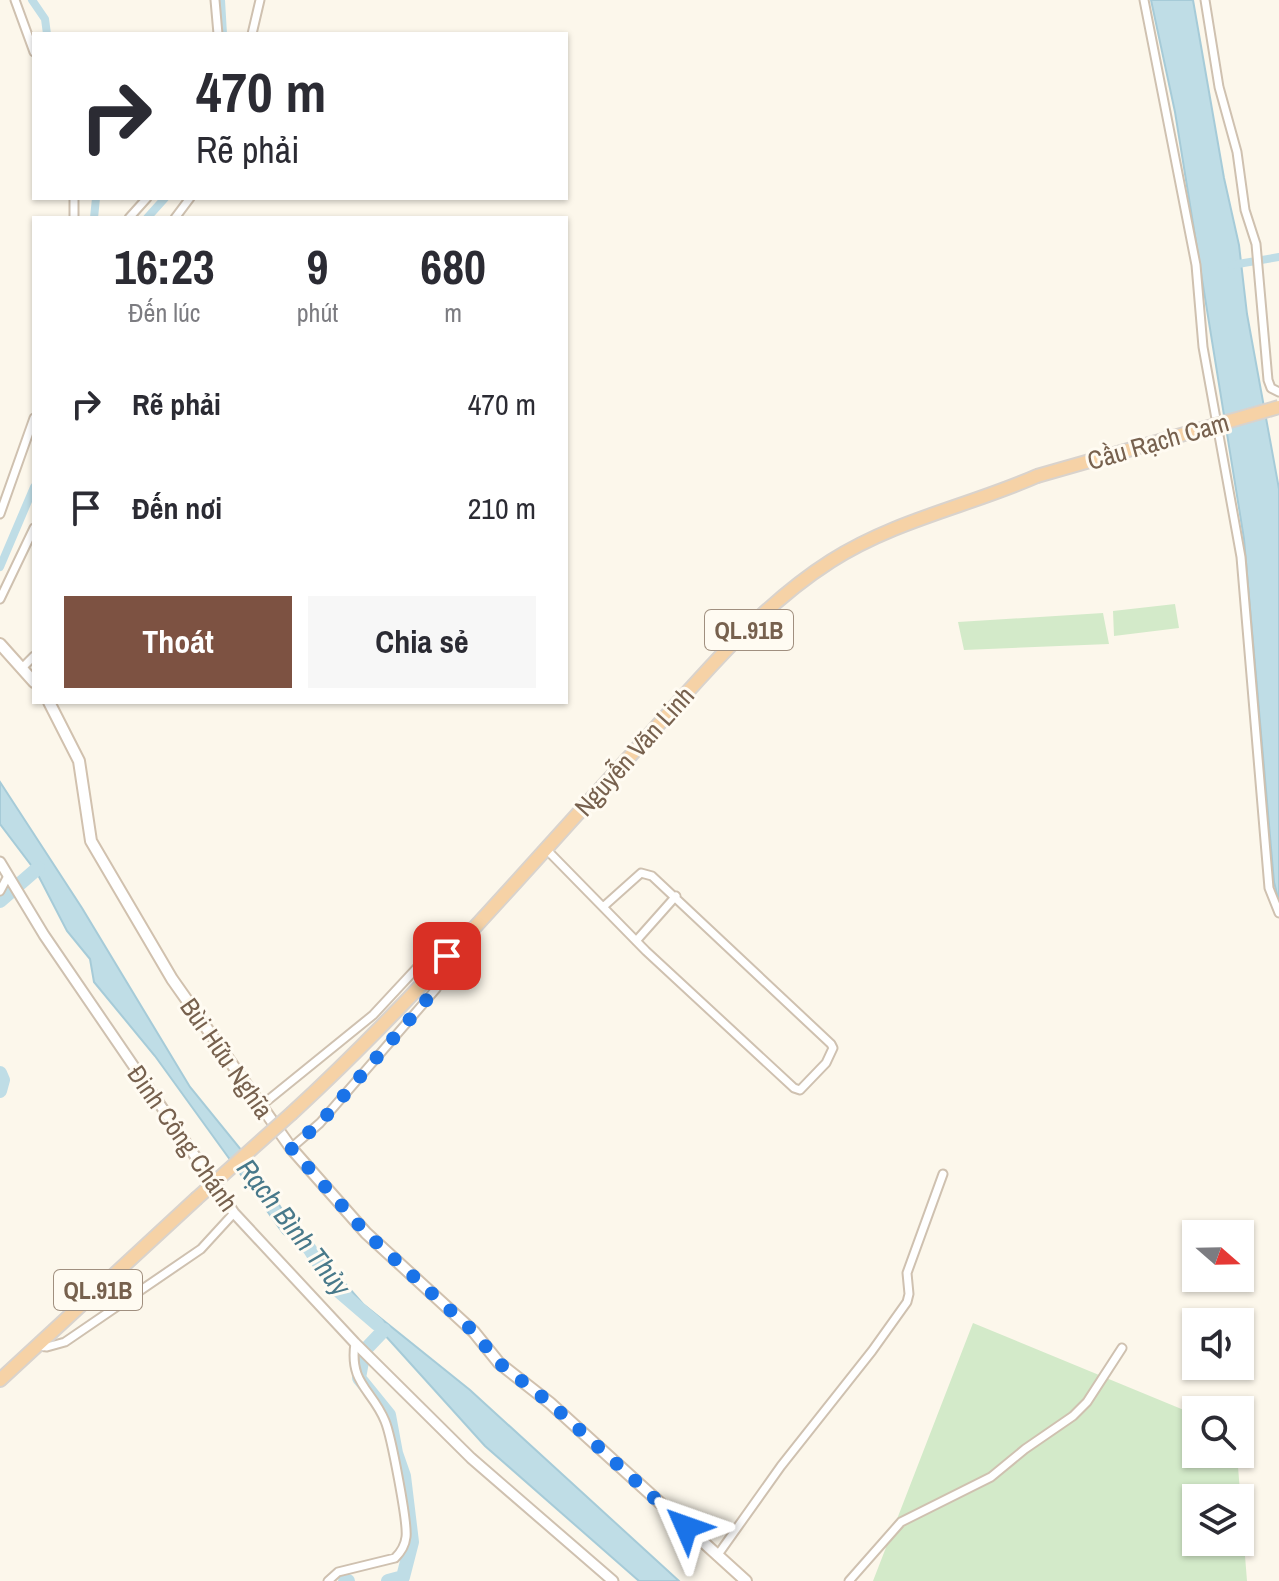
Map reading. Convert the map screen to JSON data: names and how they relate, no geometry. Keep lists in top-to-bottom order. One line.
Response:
{"streets":{"highway":["Cầu Rạch Cam","QL.91B","Nguyễn Văn Linh"],"main road":["Bùi Hữu Nghĩa"],"street":["Đinh Công Chánh"]},"crossings":[["Cầu Rạch Cam","Nguyễn Văn Linh"],["QL.91B","Nguyễn Văn Linh"]],"water":["Rạch Bình Thủy"],"north":"right","page":{"turn":["470 m","Rẽ phải"],"eta":["16:23","Đến lúc","9","phút","680","m"],"list":[{"name":"Rẽ phải","value":"470 m"},{"name":"Đến nơi","value":"210 m"}],"buttons":["Thoát","Chia sẻ"]}}
